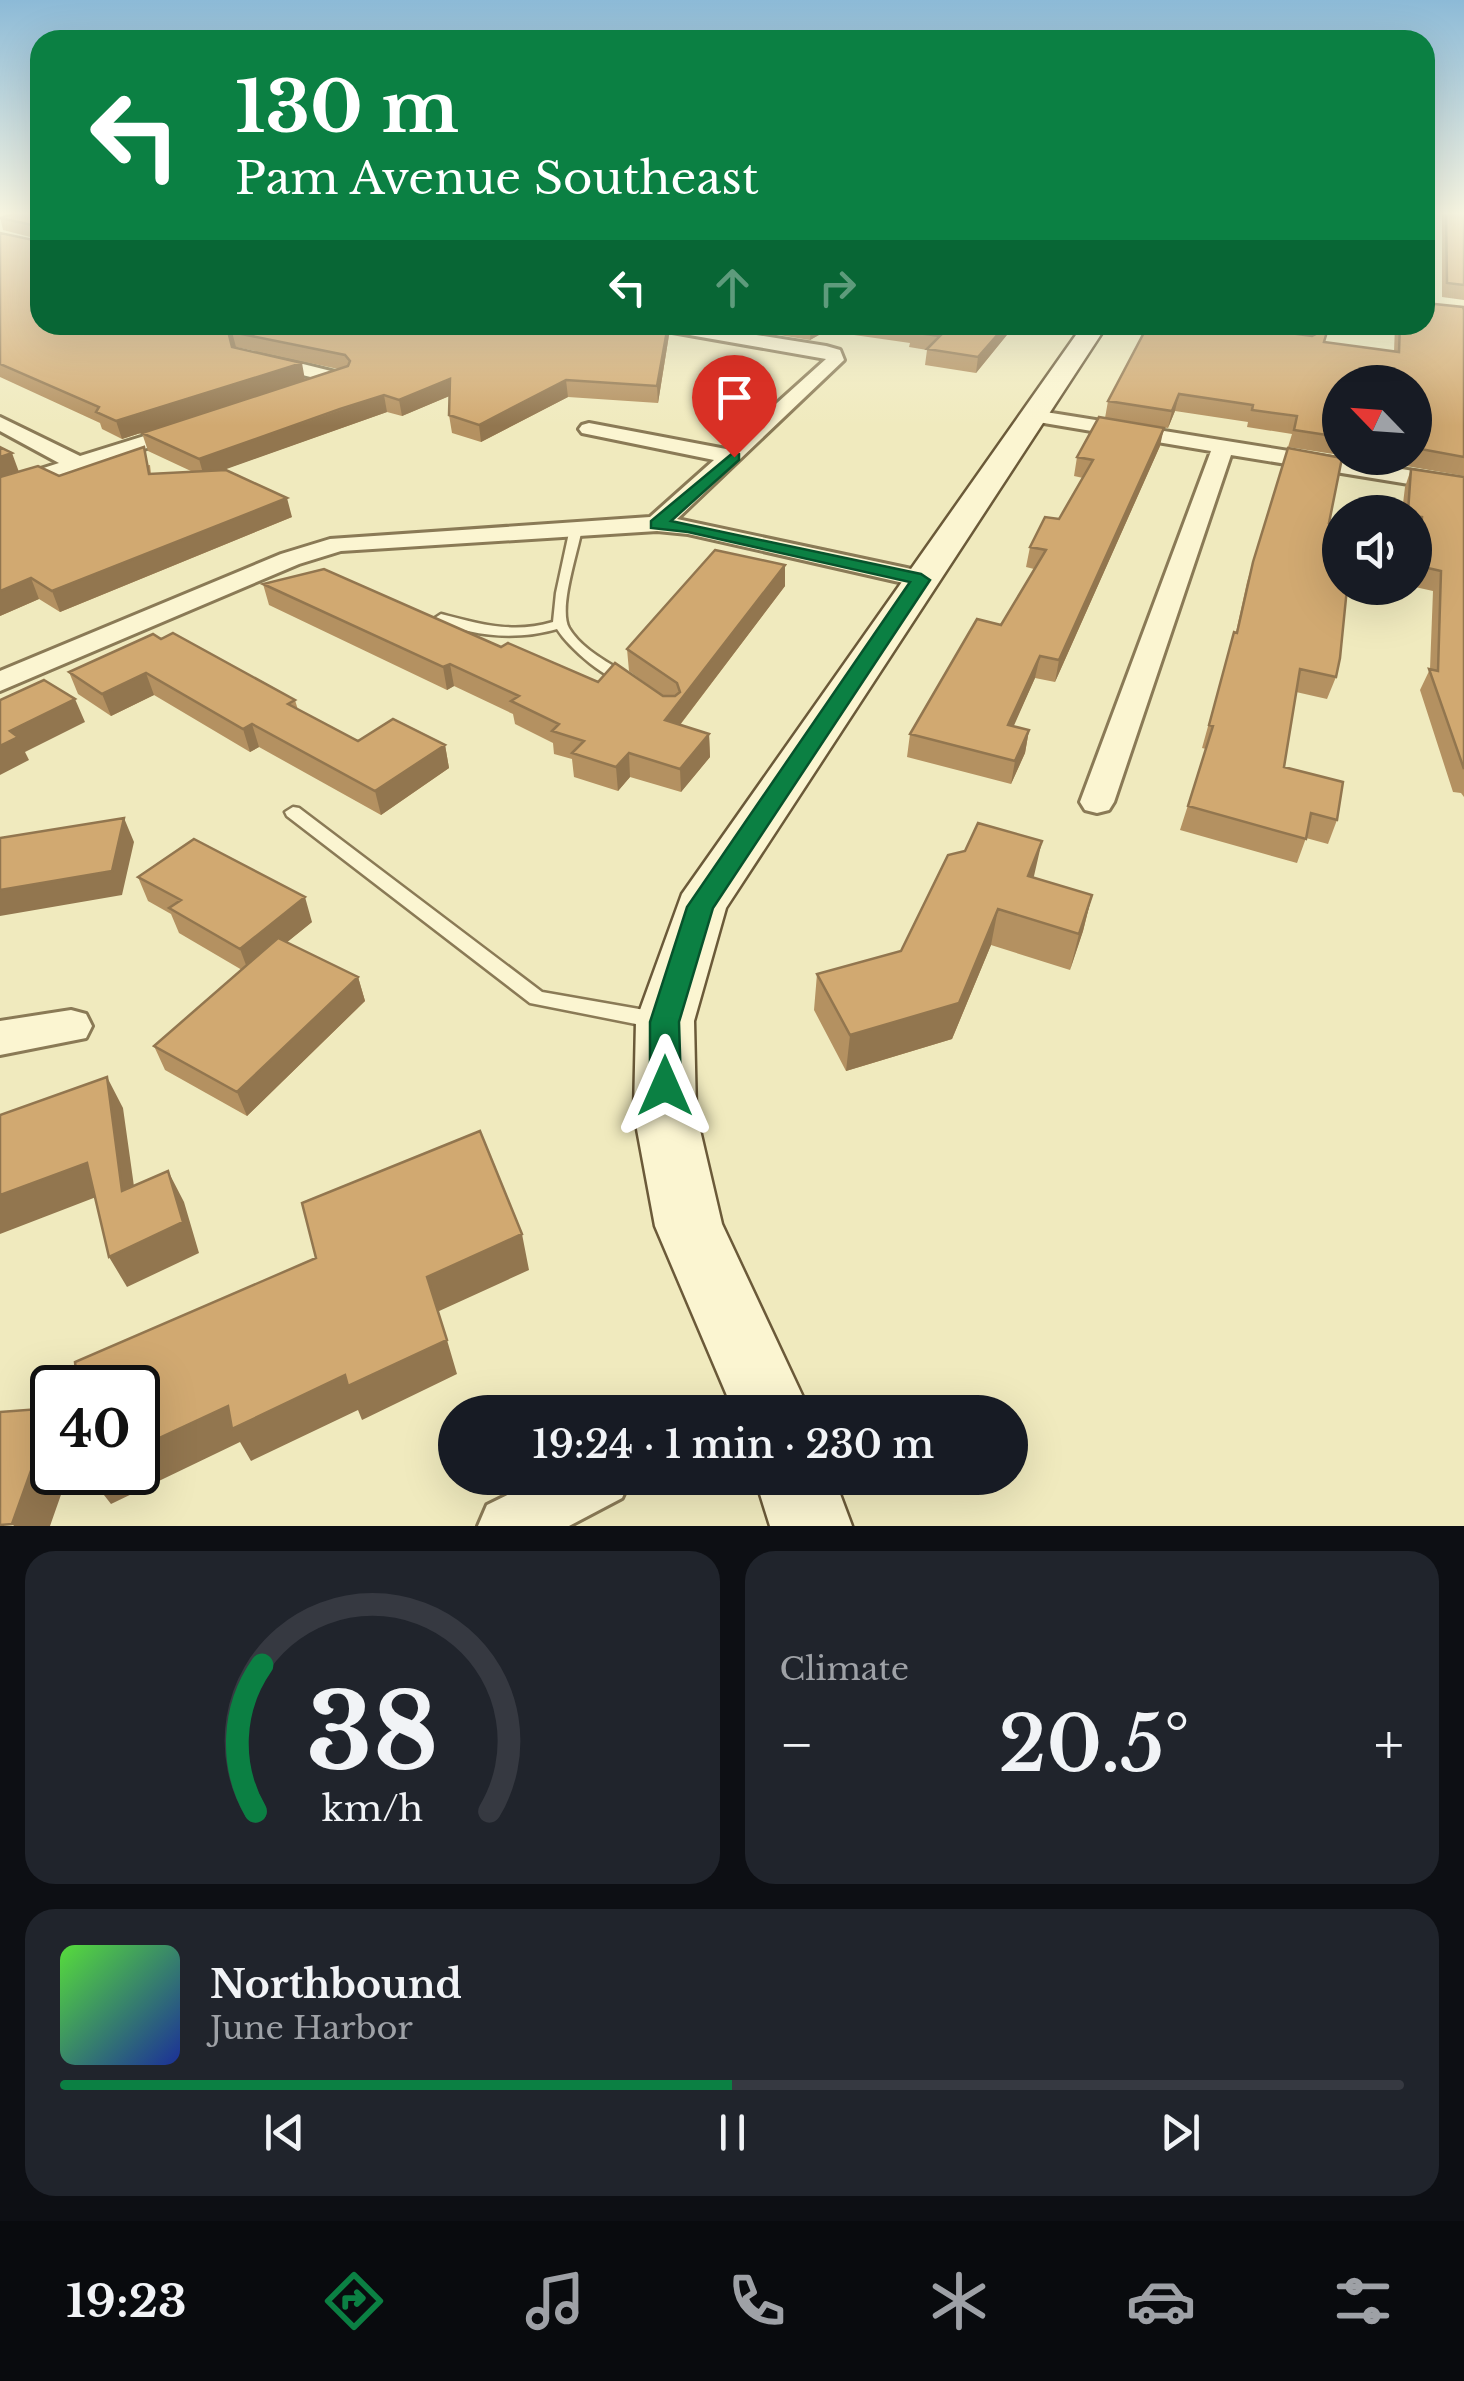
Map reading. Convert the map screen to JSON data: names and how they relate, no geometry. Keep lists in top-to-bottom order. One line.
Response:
{"north":"top left","page":{"turn":["130 m","Pam Avenue Southeast"],"limit":"40","trip":"19:24 · 1 min · 230 m","tile":"Climate","heat":["−","20.5°","+"],"song":["Northbound","June Harbor"],"tabs":"19:23","gauge":["38","km/h"]}}
